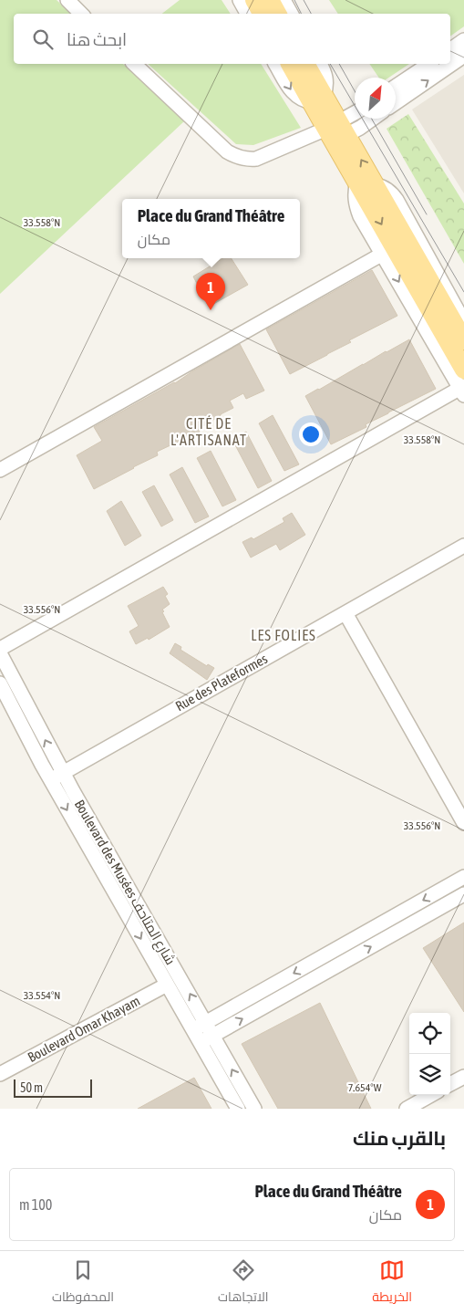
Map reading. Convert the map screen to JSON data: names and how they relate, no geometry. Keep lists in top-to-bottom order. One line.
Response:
{"streets":{"street":["Rue des Plateformes","Boulevard des Musées شارع المتاحف","Boulevard Omar Khayam"]},"crossings":[["Rue des Plateformes","Boulevard des Musées شارع المتاحف"],["Boulevard des Musées شارع المتاحف","Boulevard Omar Khayam"]],"districts":["CITÉ DE L'ARTISANAT","LES FOLIES"],"scale_bar":"50 m","north":"top right","page":{"search":"ابحث هنا","popup":["Place du Grand Théâtre","مكان"],"pins":"1","scale":"50 m","heading":"بالقرب منك","list":[{"mark":"1","name":"Place du Grand Théâtre","note":"مكان","value":"100 m"}],"nav":["الخريطة","الاتجاهات","المحفوظات"]},"coordinates":["33.558°N","33.556°N","33.554°N","7.654°W"]}
